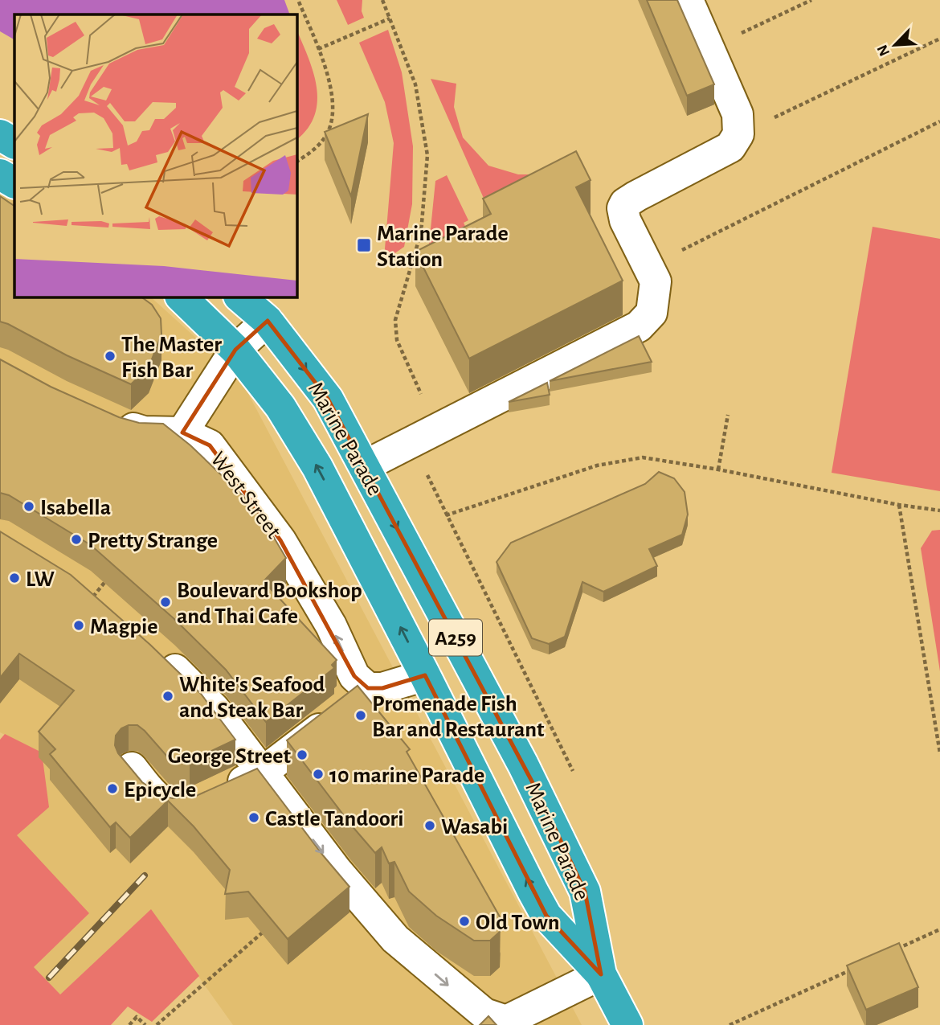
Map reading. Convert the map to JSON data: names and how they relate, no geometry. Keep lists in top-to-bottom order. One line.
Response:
{"streets":{"highway":["Marine Parade","A259"],"street":["West Street"]},"crossings":[["Marine Parade","A259"]],"places":{"transit":["Marine Parade Station"],"other":["The Master Fish Bar","Isabella","Pretty Strange","LW","Boulevard Bookshop and Thai Cafe","Magpie","White's Seafood and Steak Bar","Promenade Fish Bar and Restaurant","George Street","10 marine Parade","Epicycle","Castle Tandoori","Wasabi","Old Town"]},"north":"bottom left"}
